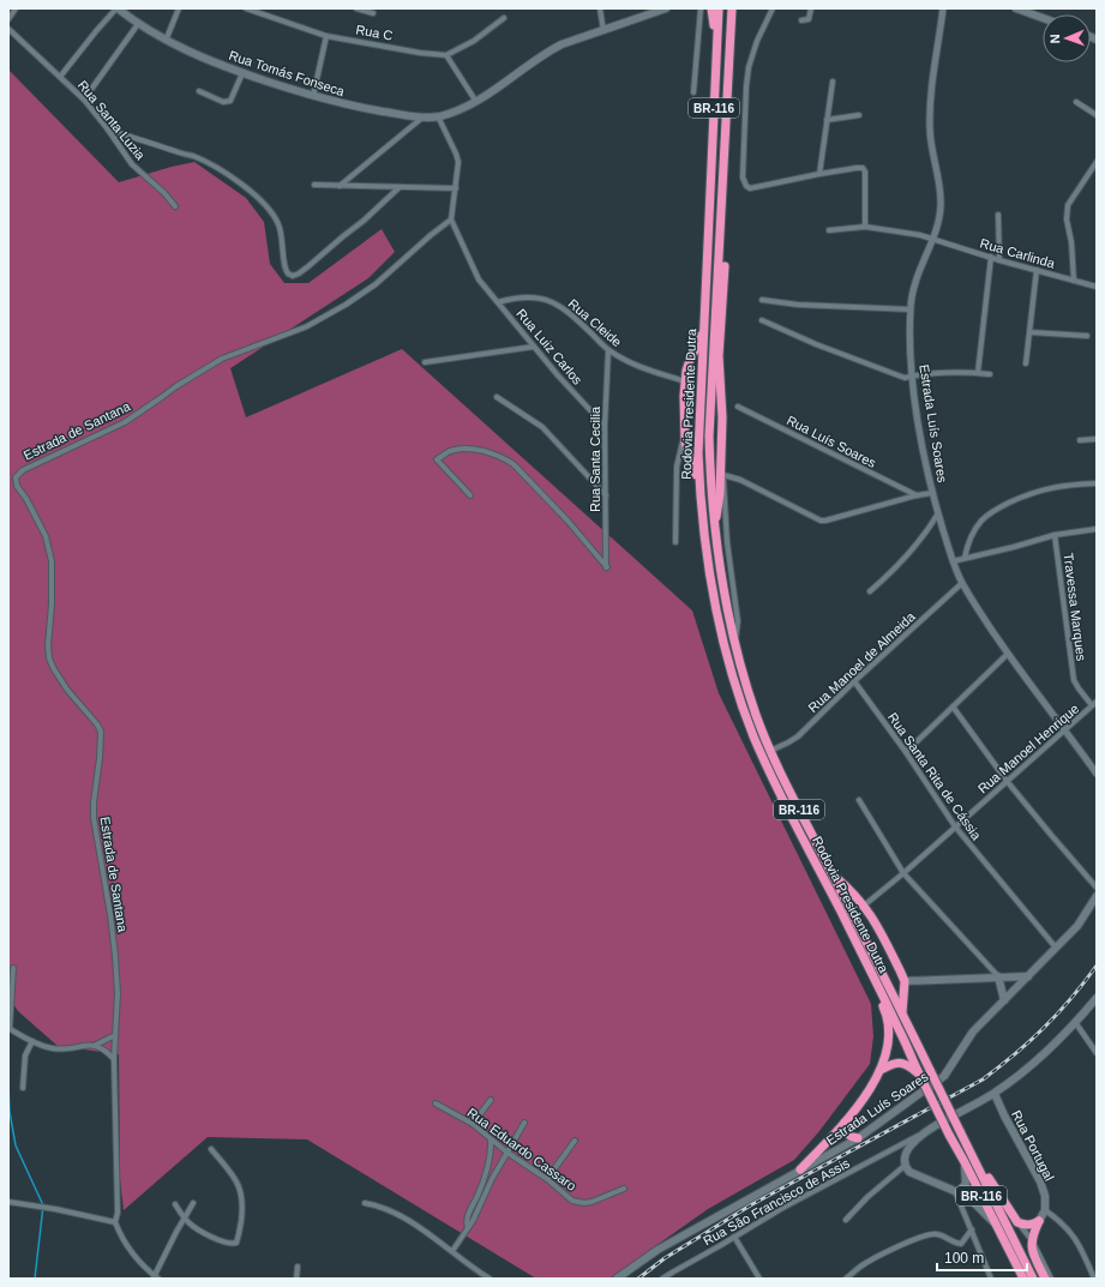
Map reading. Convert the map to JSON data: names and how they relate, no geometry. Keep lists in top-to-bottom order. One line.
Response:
{"streets":{"highway":["BR-116","Rodovia Presidente Dutra"],"main road":["Rua Tomás Fonseca","Estrada Luís Soares","Rua Portugal"],"street":["Rua C","Rua Santa Luzia","Rua Carlinda","Rua Cleide","Rua Luiz Carlos","Estrada de Santana","Rua Luís Soares","Rua Santa Cecilia","Travessa Marques","Rua Manoel de Almeida","Rua Manoel Henrique","Rua Santa Rita de Cássia","Rua Eduardo Cassaro","Rua São Francisco de Assis"]},"crossings":[["Rua Carlinda","Estrada Luís Soares"],["Rua Cleide","Rua Luiz Carlos"],["Rua Cleide","Rua Santa Cecilia"],["Rua Luiz Carlos","Rua Santa Cecilia"],["Rodovia Presidente Dutra","Rua Manoel de Almeida"],["Estrada Luís Soares","Rua Manoel de Almeida"],["Estrada Luís Soares","Rua Manoel Henrique"],["Estrada Luís Soares","Rua Santa Rita de Cássia"],["Travessa Marques","Rua Manoel Henrique"],["Rua Manoel de Almeida","Rua Santa Rita de Cássia"],["Rua Manoel Henrique","Rua Santa Rita de Cássia"]],"scale_bar":"100 m","north":"left"}
